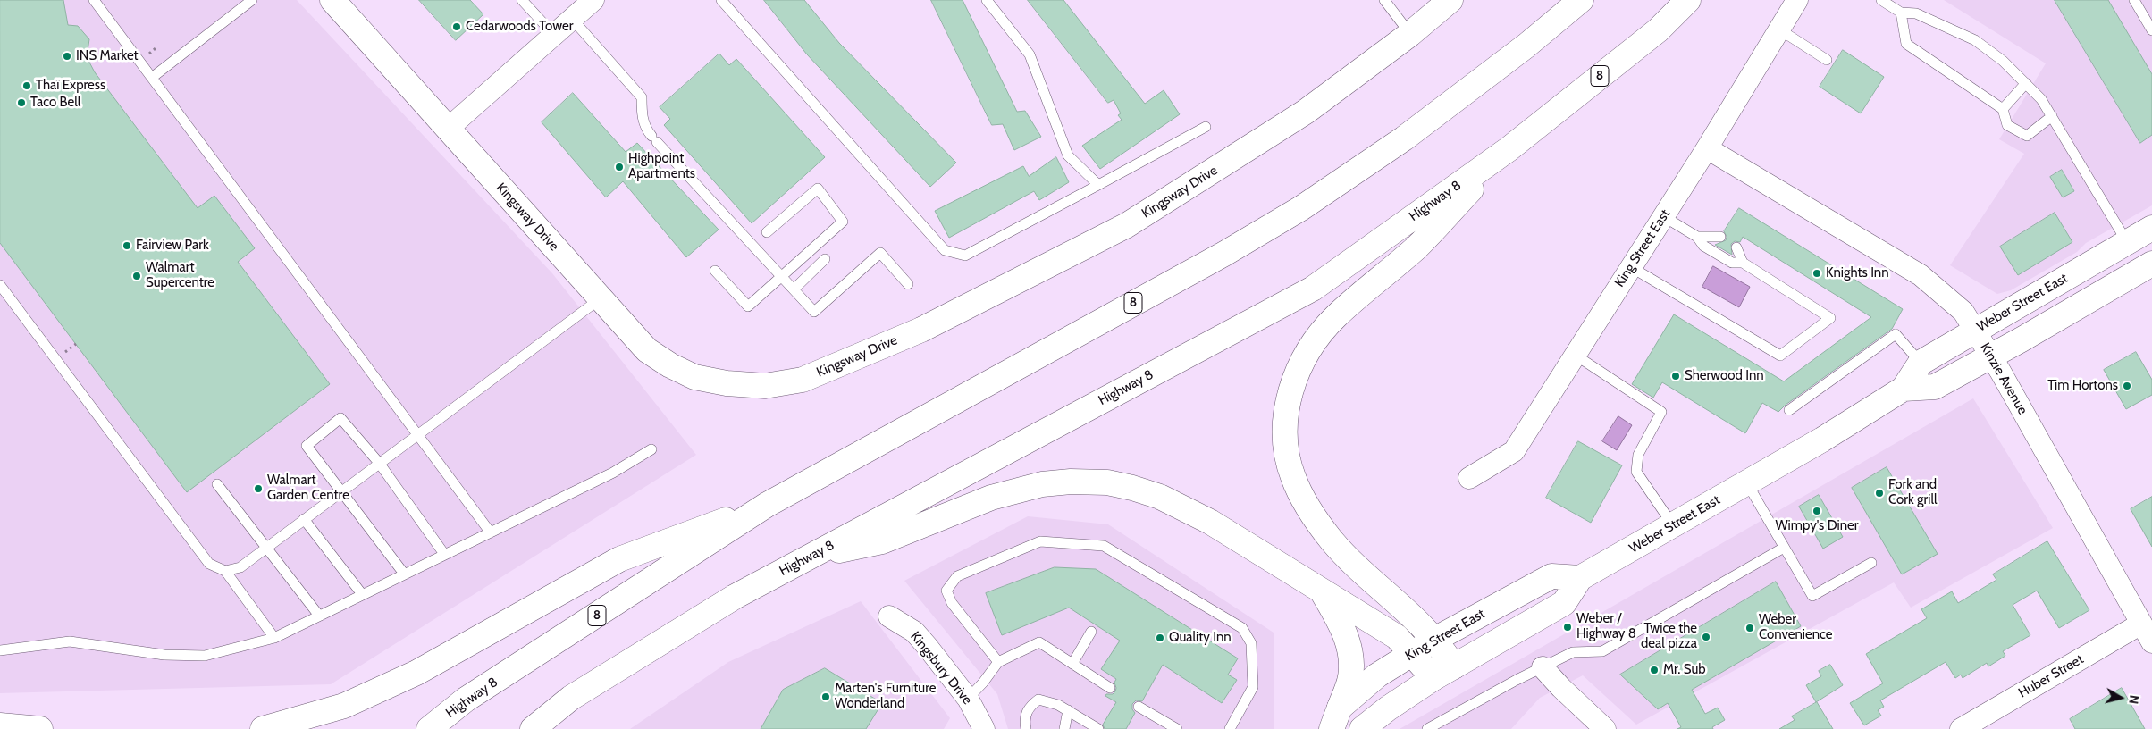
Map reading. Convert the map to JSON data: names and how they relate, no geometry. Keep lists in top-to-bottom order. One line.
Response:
{"streets":{"main road":["8","Kingsway Drive","Highway 8","King Street East","Weber Street East"],"street":["Kinzie Avenue","Kingsbury Drive","Huber Street"]},"crossings":[["King Street East","Weber Street East"],["King Street East","Kinzie Avenue"],["Weber Street East","Kinzie Avenue"],["Kinzie Avenue","Huber Street"]],"places":["Cedarwoods Tower","INS Market","Thaï Express","Taco Bell","Highpoint Apartments","Fairview Park","Knights Inn","Walmart Supercentre","Sherwood Inn","Tim Hortons","Walmart Garden Centre","Fork and Cork grill","Wimpy's Diner","Weber / Highway 8","Weber Convenience","Twice the deal pizza","Quality Inn","Mr. Sub","Marten's Furniture Wonderland"],"north":"right"}
